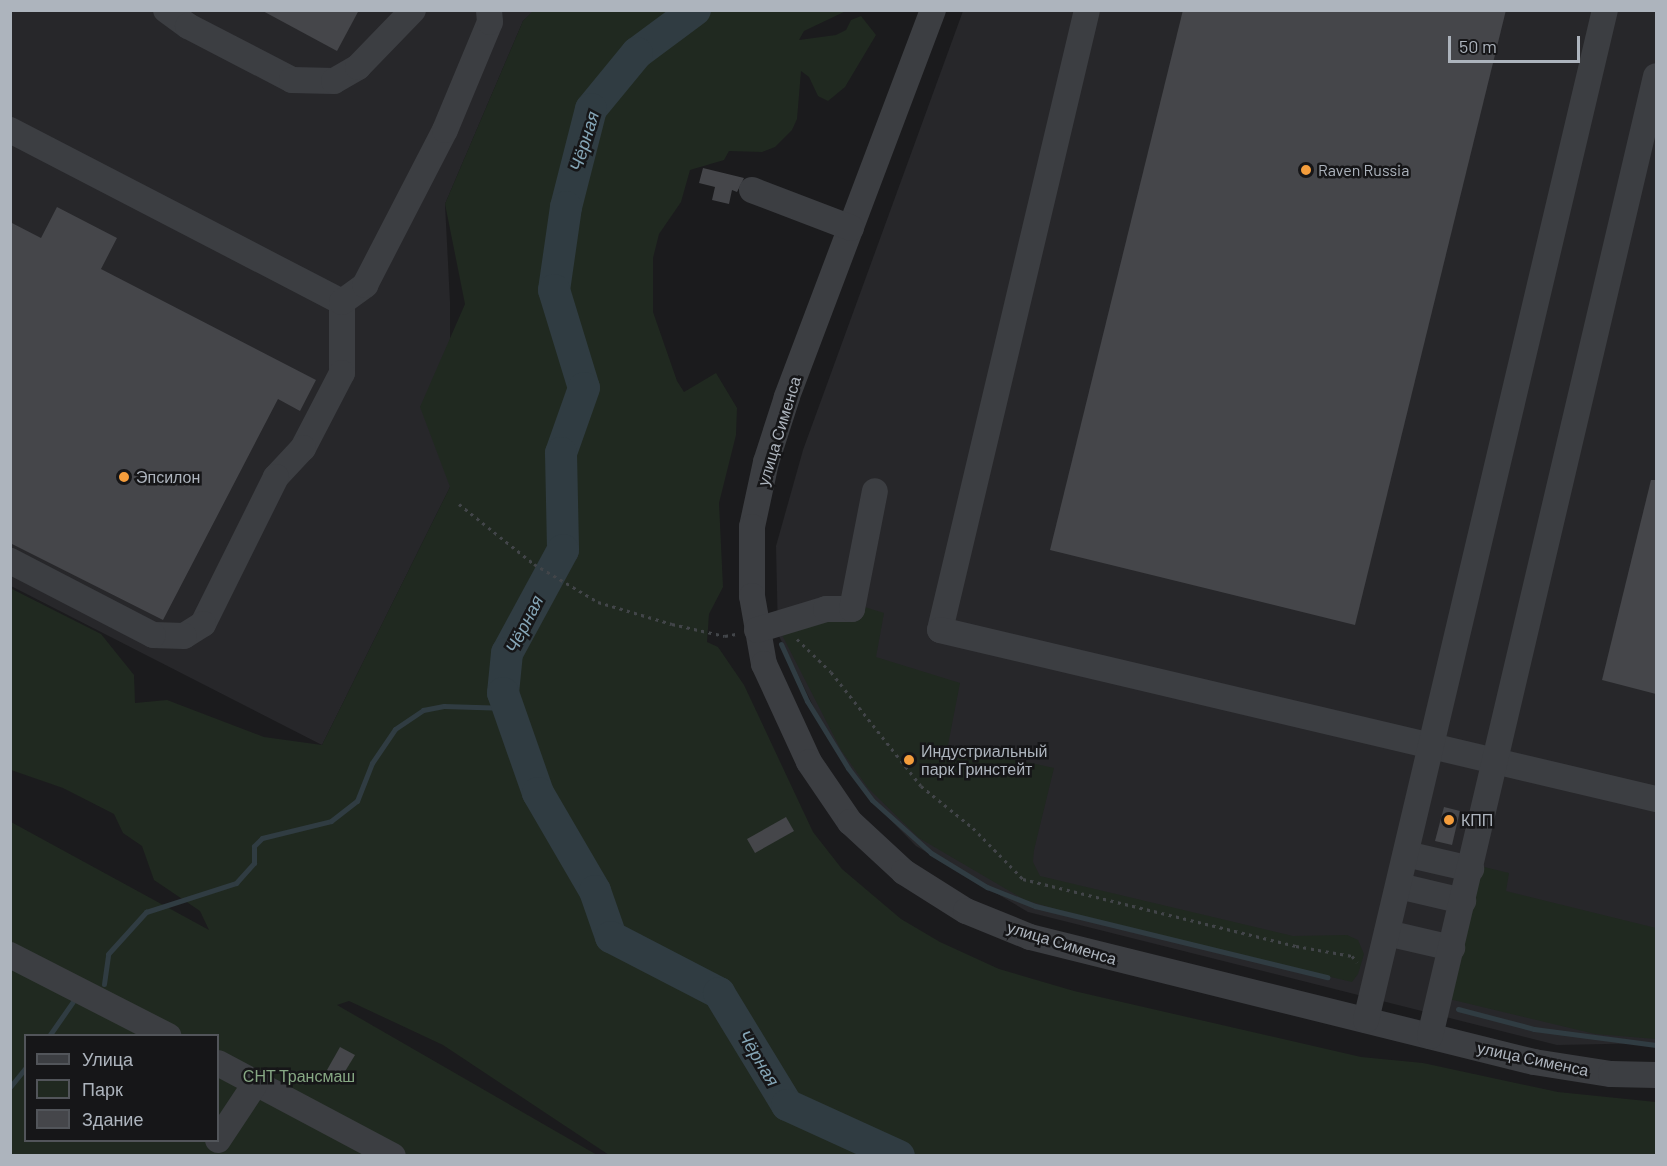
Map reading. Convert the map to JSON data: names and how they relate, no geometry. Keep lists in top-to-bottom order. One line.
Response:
{"streets":{"street":["улица Сименса"]},"water":["Чёрная"],"parks":["СНТ Трансмаш"],"places":["Raven Russia","Эпсилон","Индустриальный парк Гринстейт","КПП"],"legend":["Улица","Парк","Здание"],"scale_bar":"50 m"}
